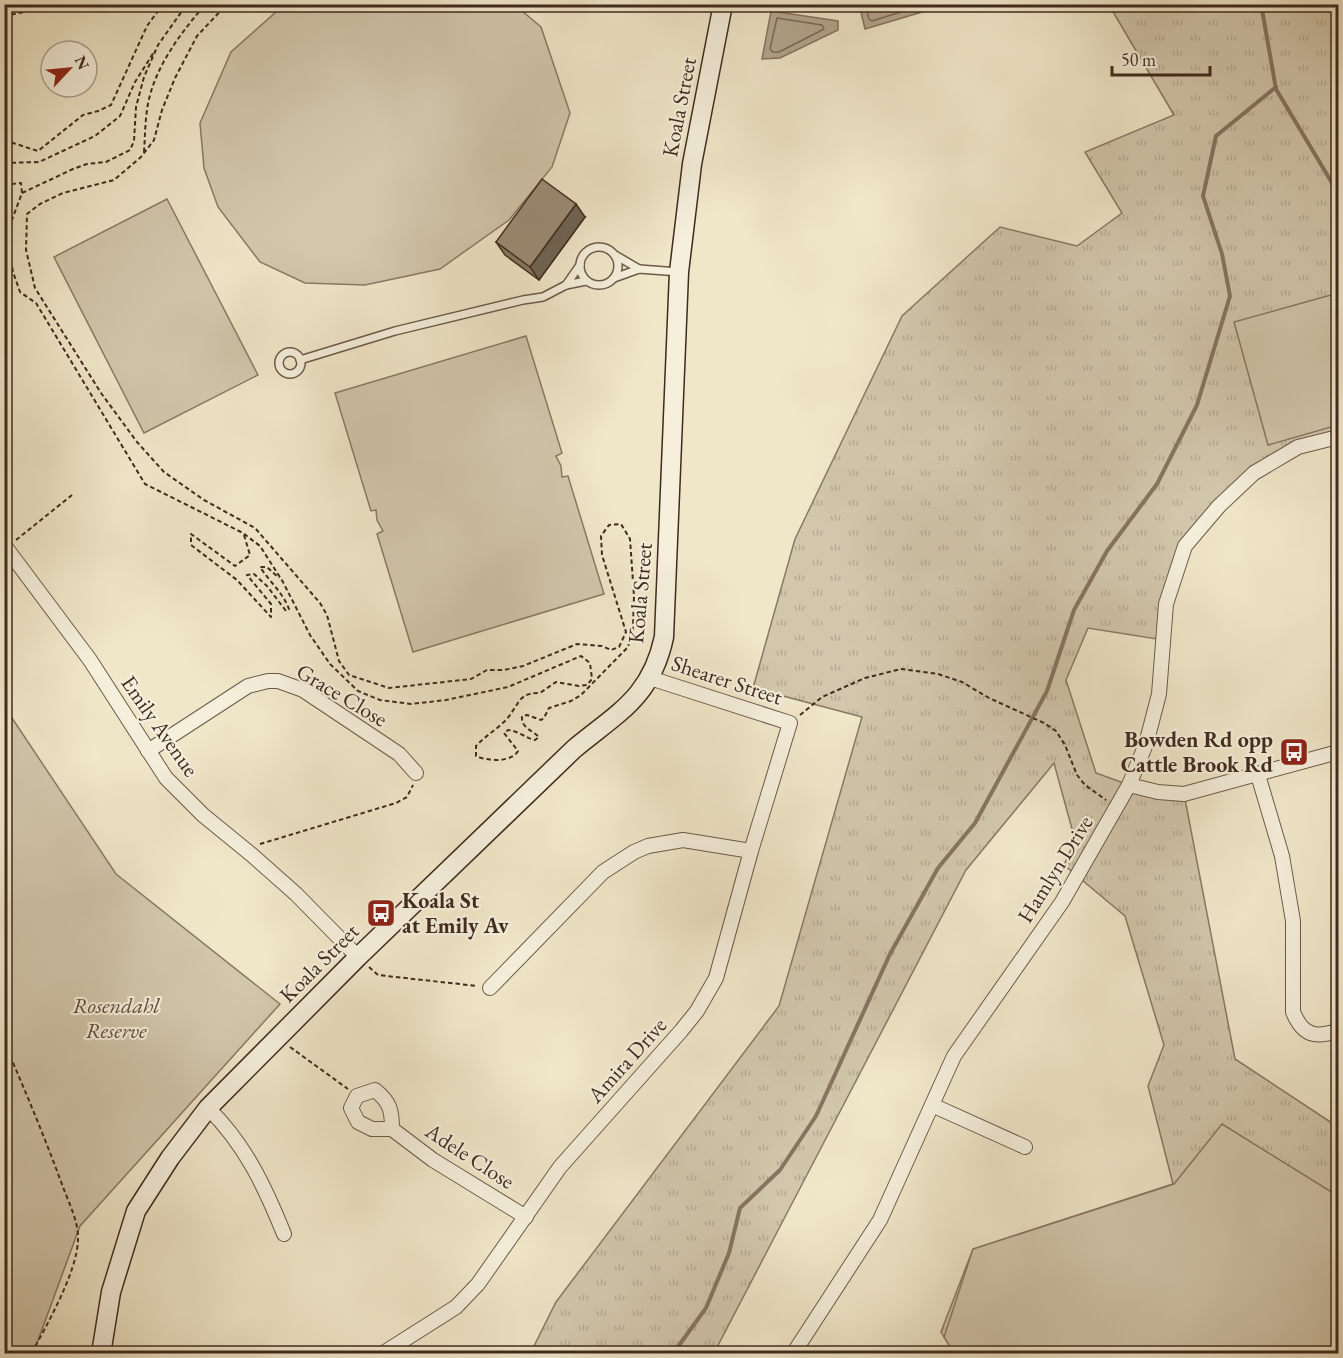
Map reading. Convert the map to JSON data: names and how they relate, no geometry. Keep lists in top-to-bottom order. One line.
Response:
{"streets":{"street":["Koala Street","Shearer Street","Grace Close","Emily Avenue","Hamlyn Drive","Amira Drive","Adele Close"]},"crossings":[["Koala Street","Shearer Street"],["Koala Street","Emily Avenue"],["Shearer Street","Amira Drive"],["Grace Close","Emily Avenue"],["Amira Drive","Adele Close"]],"parks":["Rosendahl Reserve"],"places":{"bus stop":["Bowden Rd opp Cattle Brook Rd","Koala St at Emily Av"]},"scale_bar":"50 m","north":"top right"}
